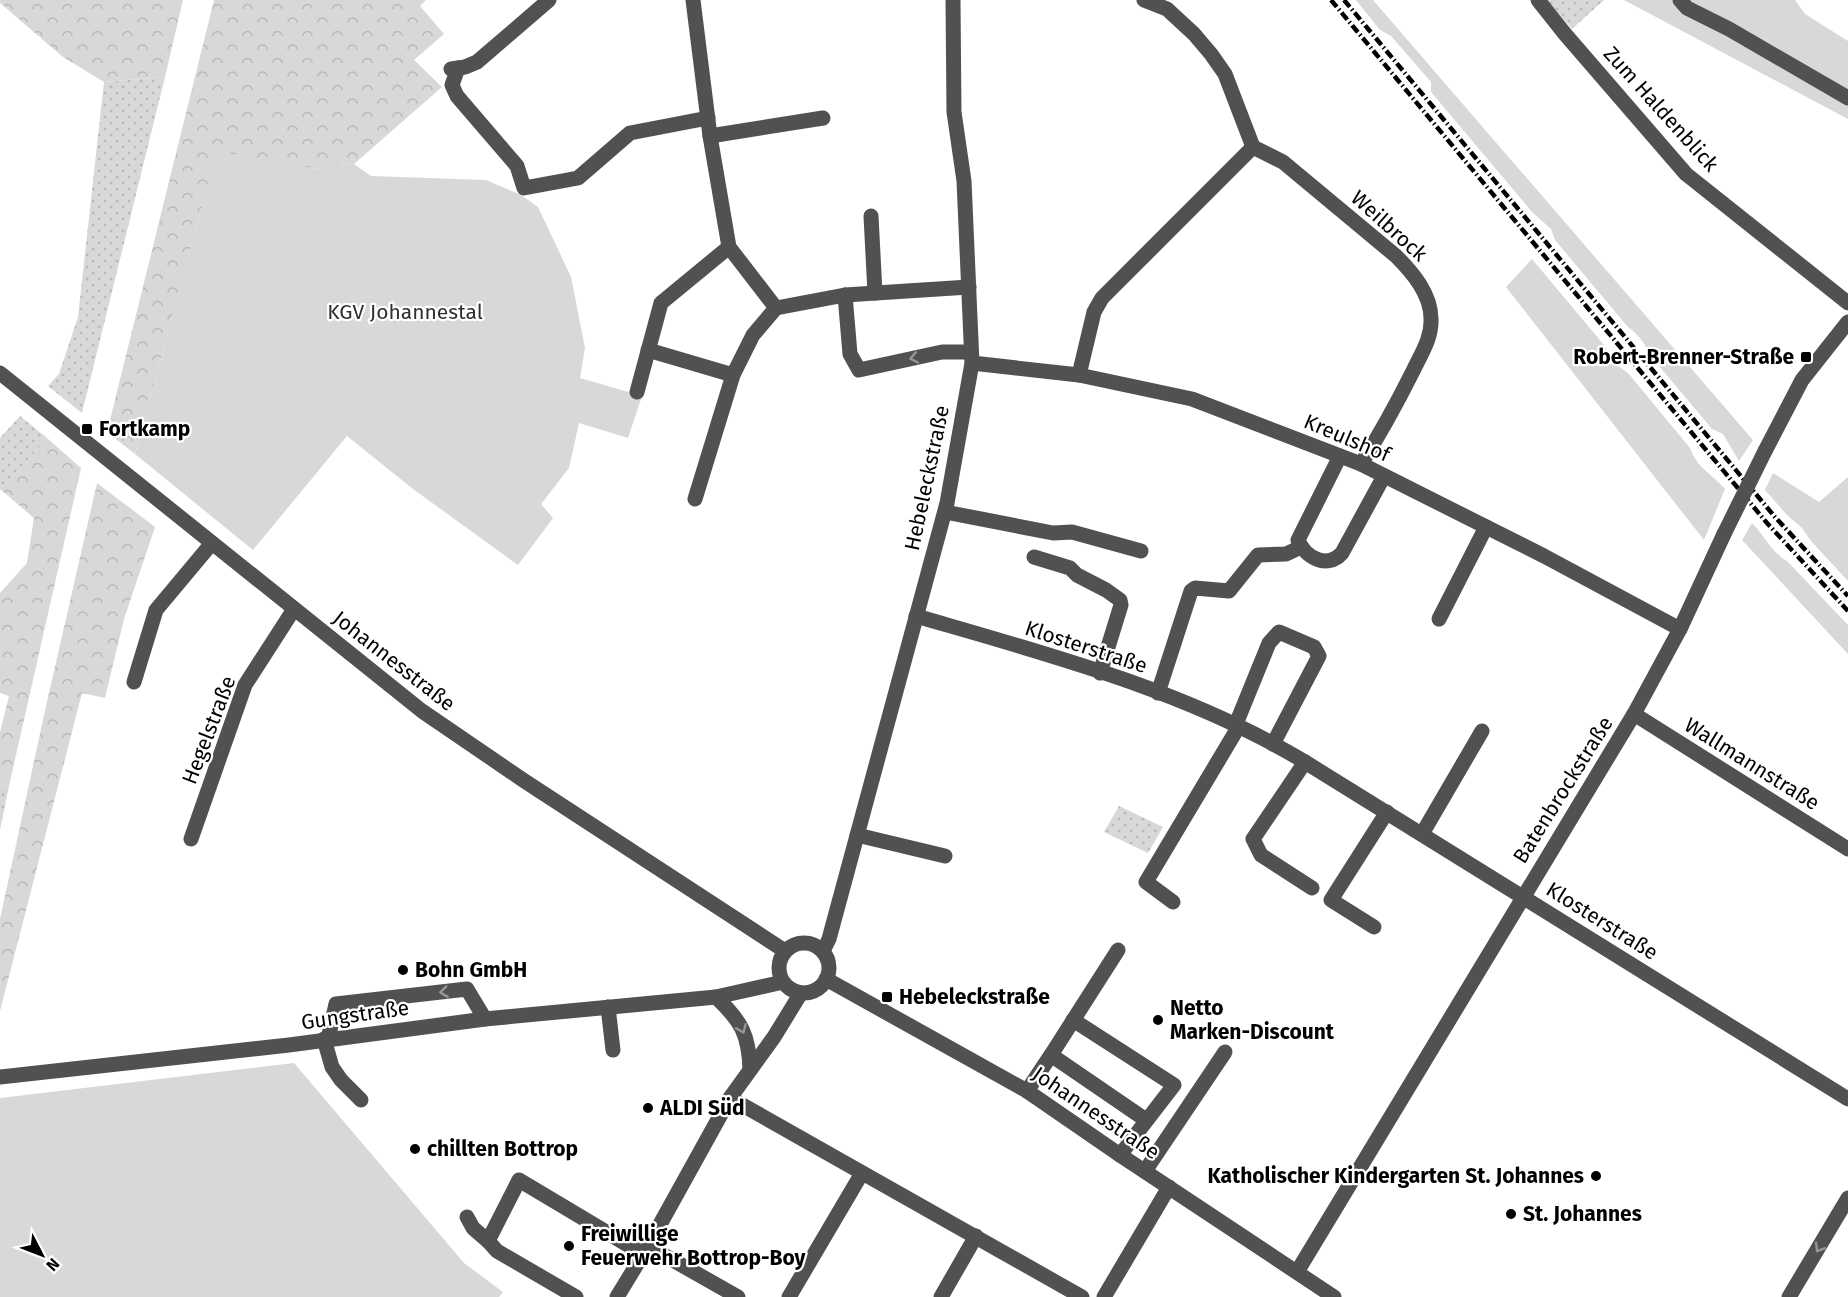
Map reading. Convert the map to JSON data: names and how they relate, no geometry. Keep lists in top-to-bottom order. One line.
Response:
{"streets":{"street":["Zum Haldenblick","Weilbrock","Kreulshof","Hebeleckstraße","Klosterstraße","Johannesstraße","Hegelstraße","Wallmannstraße","Batenbrockstraße","Gungstraße"]},"crossings":[["Weilbrock","Kreulshof"],["Kreulshof","Hebeleckstraße"],["Kreulshof","Batenbrockstraße"],["Hebeleckstraße","Klosterstraße"],["Hebeleckstraße","Johannesstraße"],["Hebeleckstraße","Gungstraße"],["Klosterstraße","Batenbrockstraße"],["Johannesstraße","Hegelstraße"],["Johannesstraße","Batenbrockstraße"],["Johannesstraße","Gungstraße"],["Wallmannstraße","Batenbrockstraße"]],"parks":["KGV Johannestal"],"places":{"transit":["Robert-Brenner-Straße","Fortkamp","Hebeleckstraße"],"other":["Bohn GmbH","Netto Marken-Discount","ALDI Süd","chillten Bottrop","Katholischer Kindergarten St. Johannes","St. Johannes","Freiwillige Feuerwehr Bottrop-Boy"]},"north":"bottom right"}
